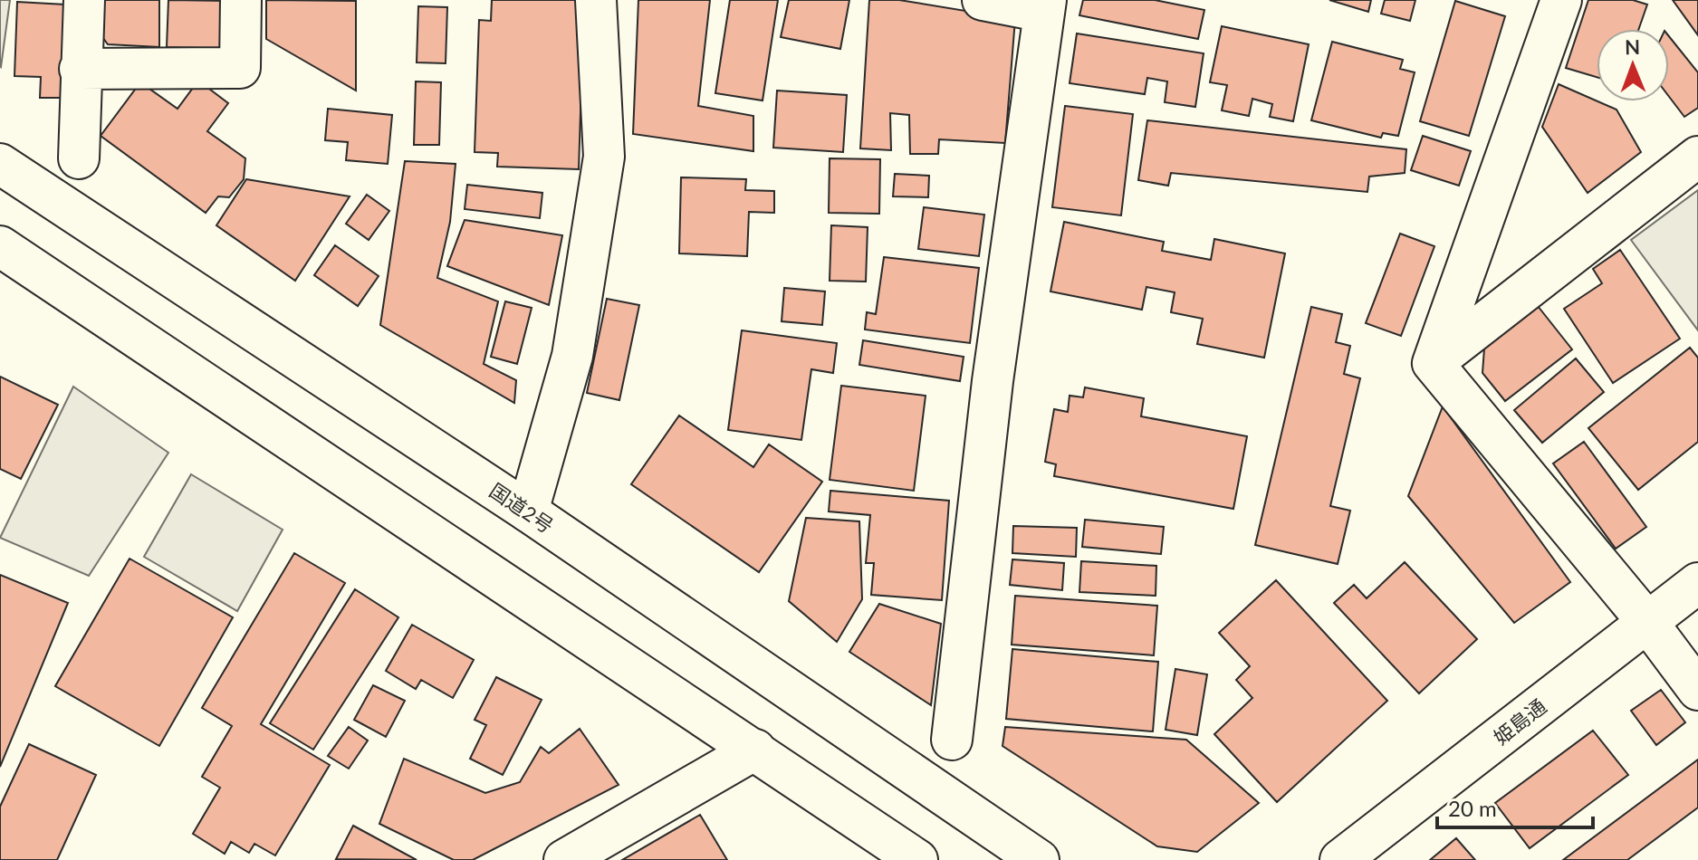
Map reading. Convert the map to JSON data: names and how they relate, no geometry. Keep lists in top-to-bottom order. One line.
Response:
{"streets":{"main road":["国道2号","姫島通"]},"scale_bar":"20 m","north":"top"}
